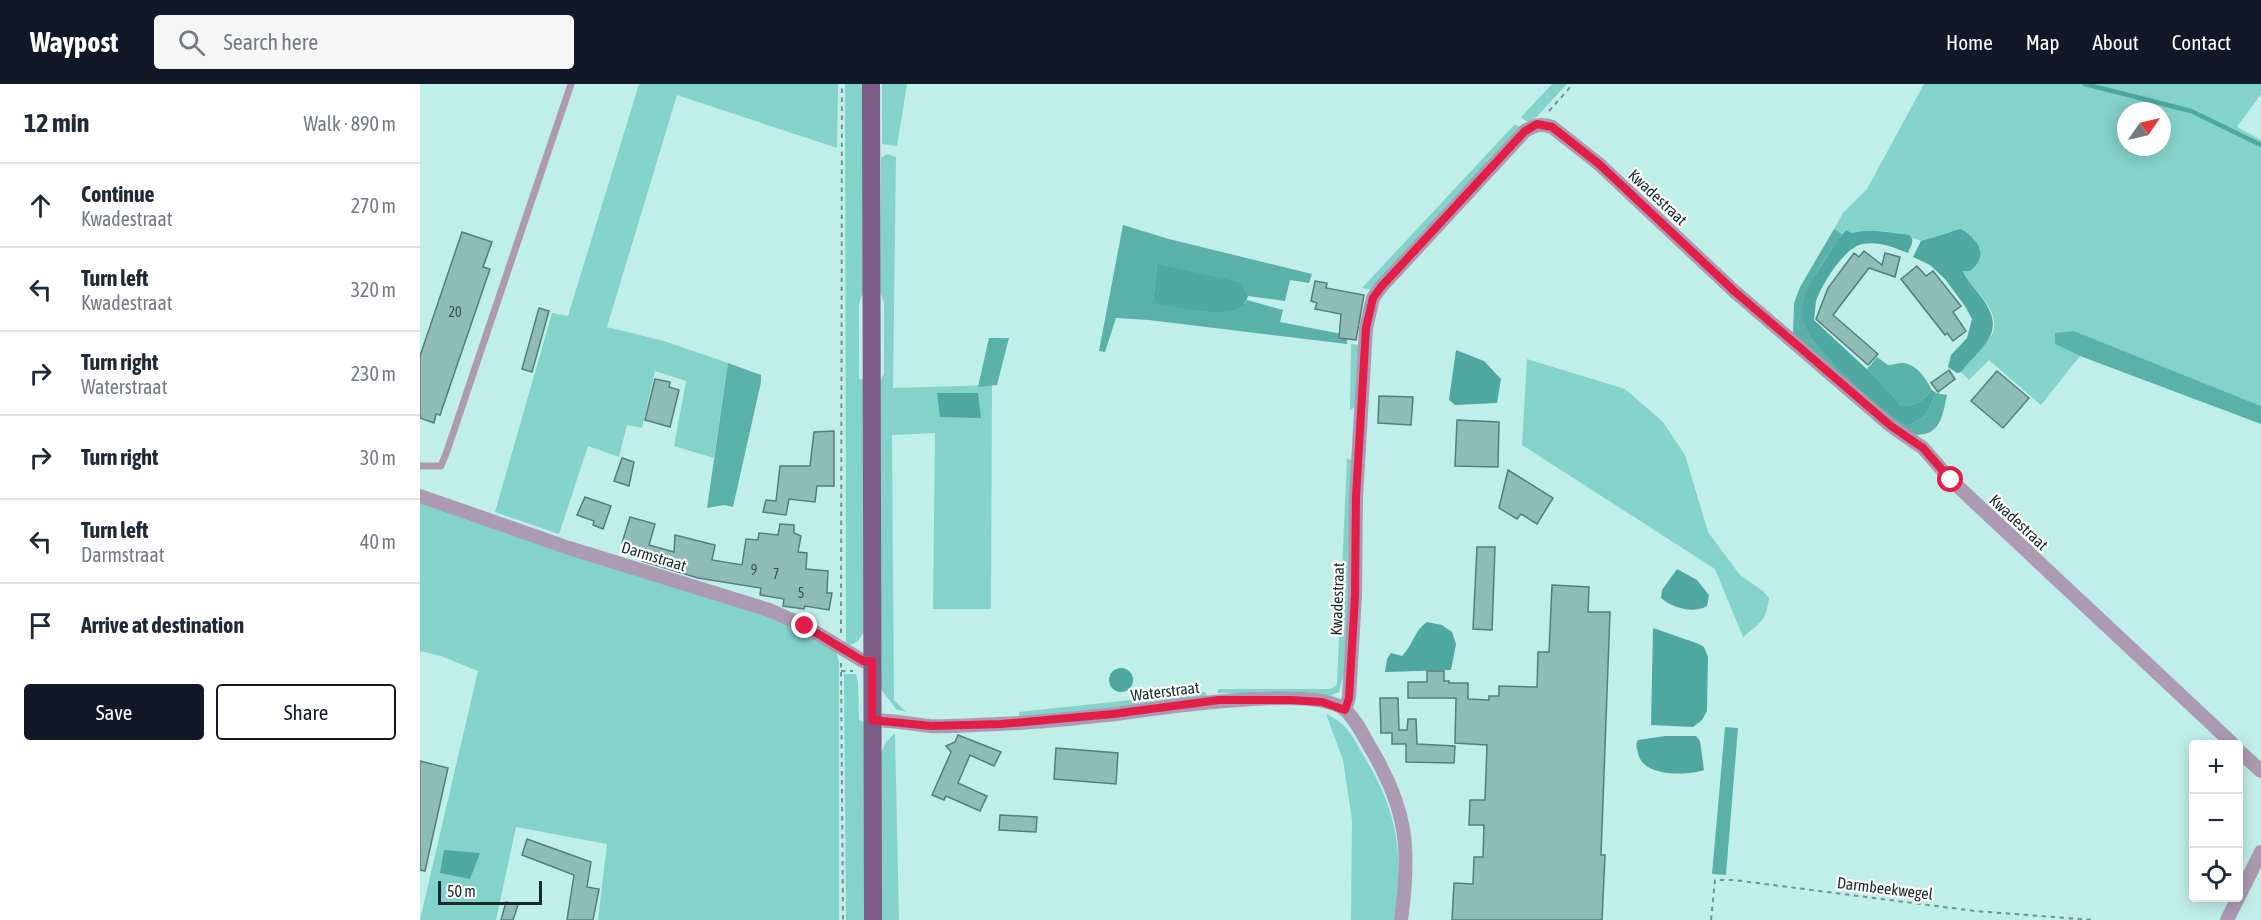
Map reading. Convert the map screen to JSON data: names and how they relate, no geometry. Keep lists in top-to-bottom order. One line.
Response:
{"streets":{"street":["Kwadestraat","Darmstraat","Waterstraat"],"path":["Darmbeekwegel"]},"crossings":[["Kwadestraat","Waterstraat"]],"house_numbers":["20","9","7","5"],"scale_bar":"50 m","north":"top right","page":{"header":"Waypost","search":"Search here","nav":["Home","Map","About","Contact"],"heading":["12 min","Walk · 890 m"],"list":[["Continue","Kwadestraat","270 m"],["Turn left","Kwadestraat","320 m"],["Turn right","Waterstraat","230 m"],["Turn right","30 m"],["Turn left","Darmstraat","40 m"],"Arrive at destination"],"buttons":["Save","Share"],"map_buttons":["+","−"],"scale":"50 m"}}
